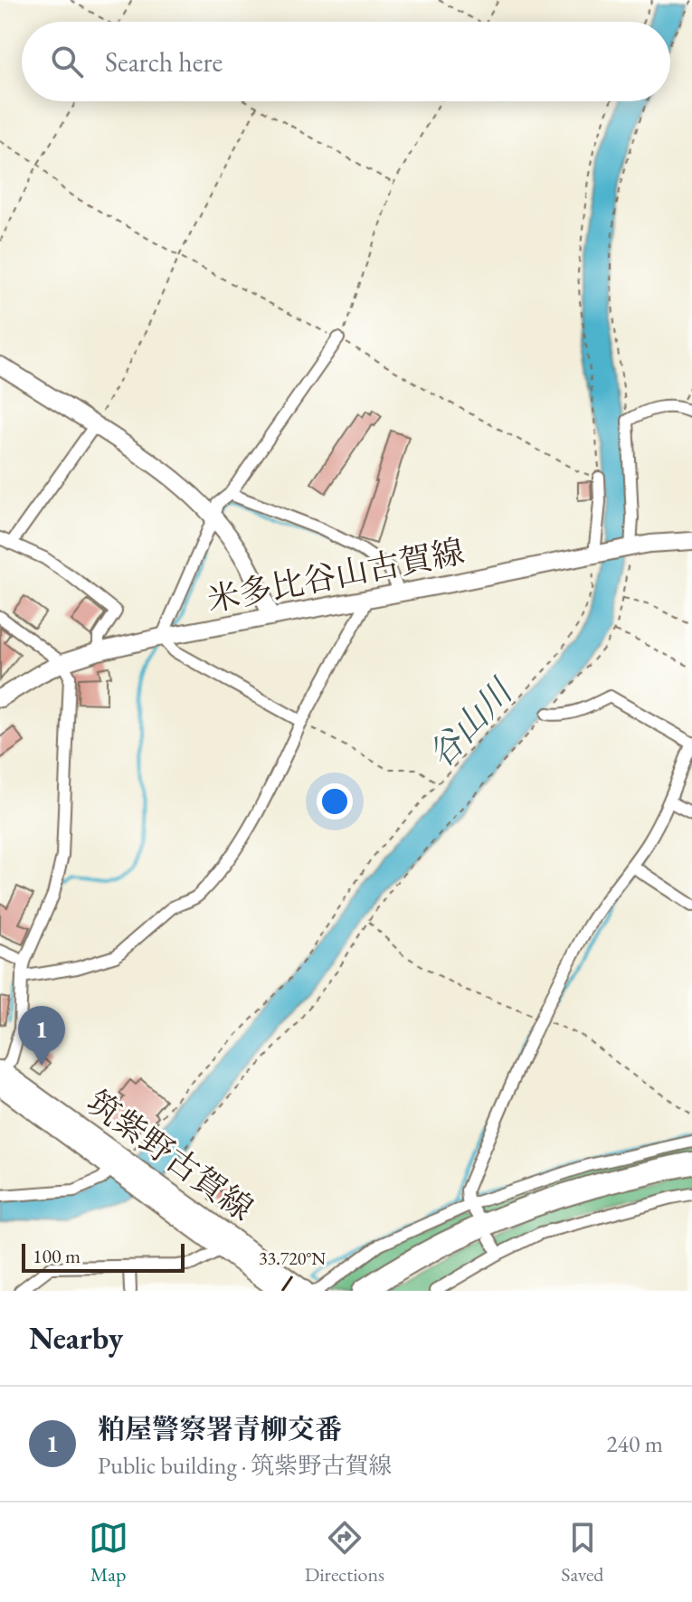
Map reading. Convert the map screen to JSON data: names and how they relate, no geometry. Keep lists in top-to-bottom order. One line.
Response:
{"streets":{"main road":["米多比谷山古賀線","筑紫野古賀線"]},"water":["谷山川"],"scale_bar":"100 m","page":{"search":"Search here","pins":"1","scale":"100 m","heading":"Nearby","list":[{"mark":"1","name":"粕屋警察署青柳交番","note":"Public building · 筑紫野古賀線","value":"240 m"}],"nav":["Map","Directions","Saved"]},"coordinates":["33.720°N"]}
